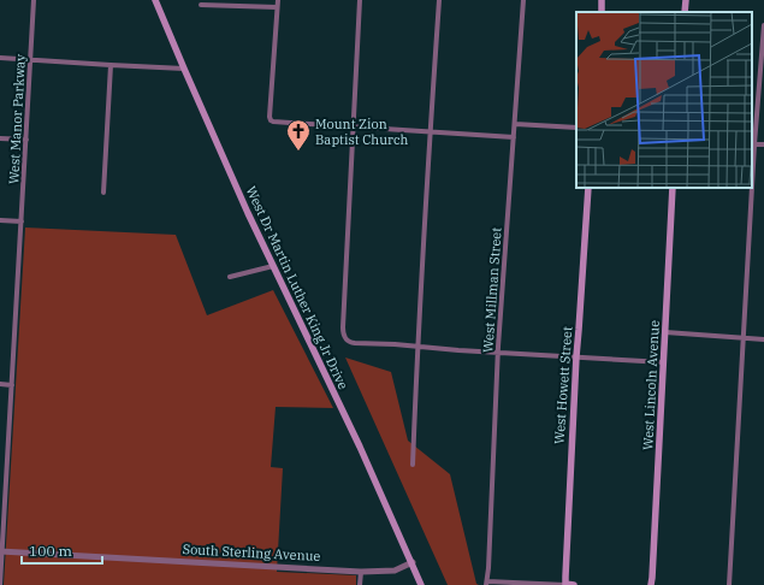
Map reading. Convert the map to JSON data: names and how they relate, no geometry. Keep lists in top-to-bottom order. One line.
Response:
{"streets":{"main road":["West Dr Martin Luther King Jr Drive","West Howett Street","West Lincoln Avenue"],"street":["West Manor Parkway","West Millman Street","South Sterling Avenue"]},"crossings":[["West Manor Parkway","South Sterling Avenue"],["West Dr Martin Luther King Jr Drive","South Sterling Avenue"]],"places":{"church":["Mount Zion Baptist Church"]},"scale_bar":"100 m"}
